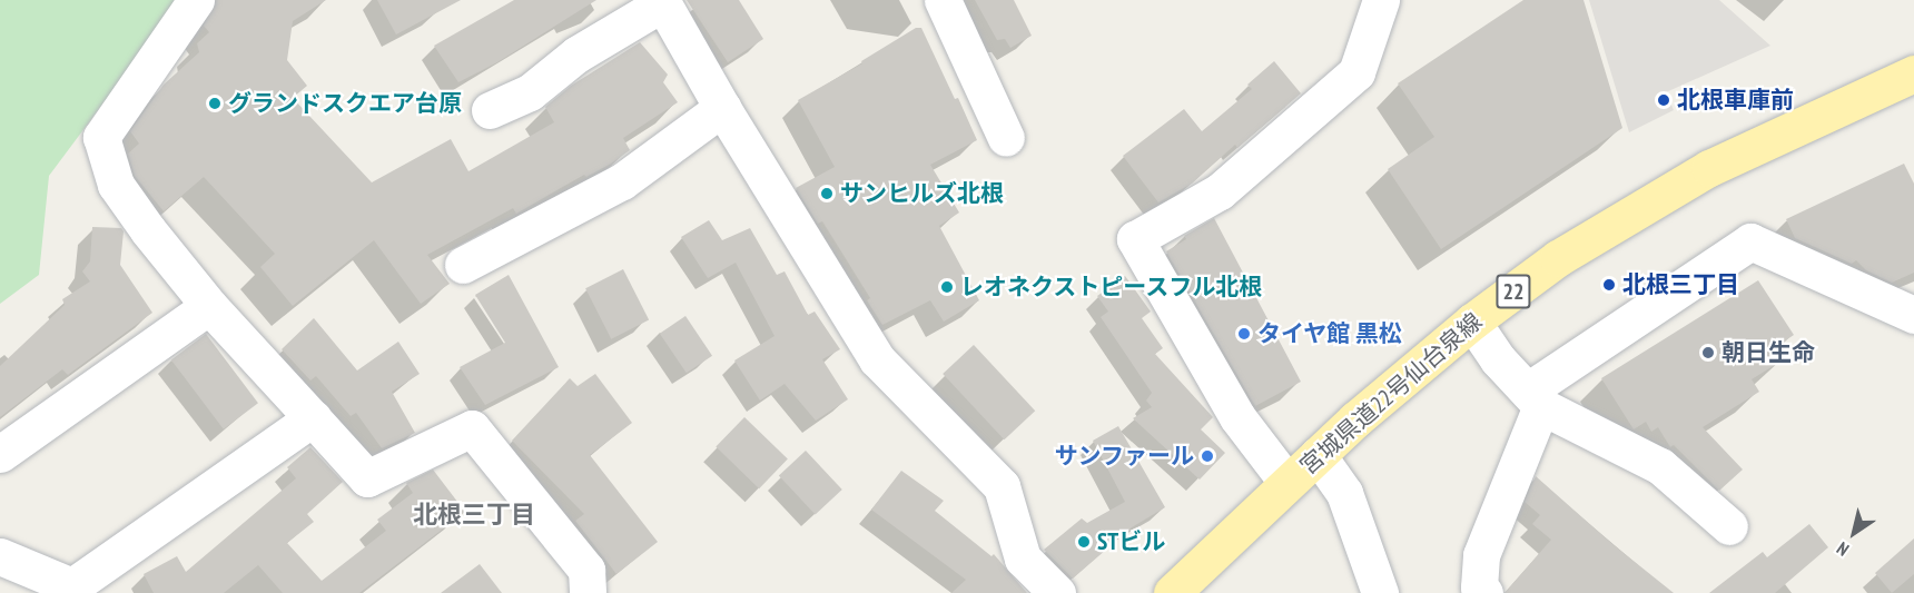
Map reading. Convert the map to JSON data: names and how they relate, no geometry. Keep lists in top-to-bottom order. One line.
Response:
{"streets":{"main road":["22","宮城県道22号仙台泉線"]},"districts":["北根三丁目"],"places":["北根車庫前","グランドスクエア台原","サンヒルズ北根","北根三丁目","レオネクストピースフル北根","タイヤ館 黒松","朝日生命","サンファール","STビル"],"north":"bottom left"}
